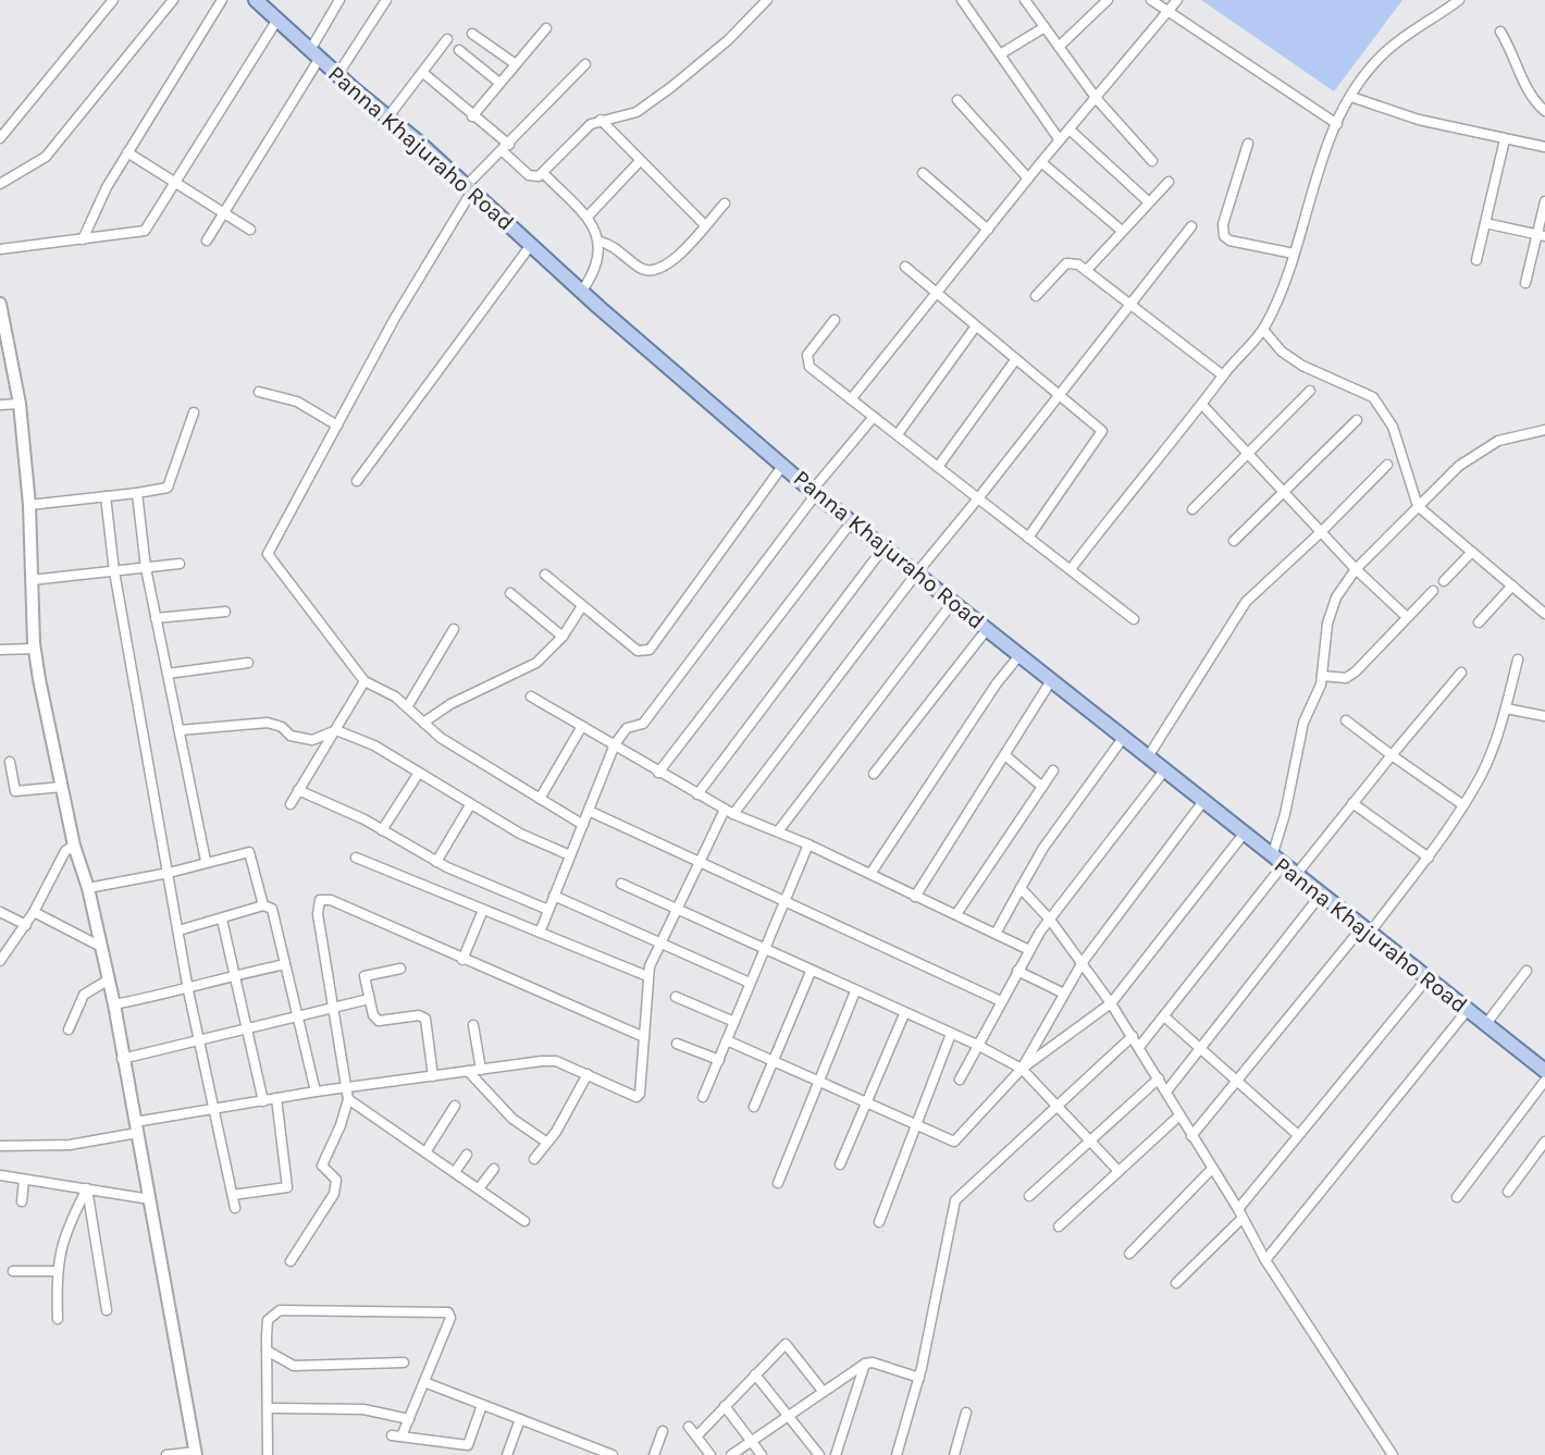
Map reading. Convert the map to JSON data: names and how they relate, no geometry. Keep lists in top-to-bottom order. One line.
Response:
{"streets":{"main road":["Panna Khajuraho Road"]}}
